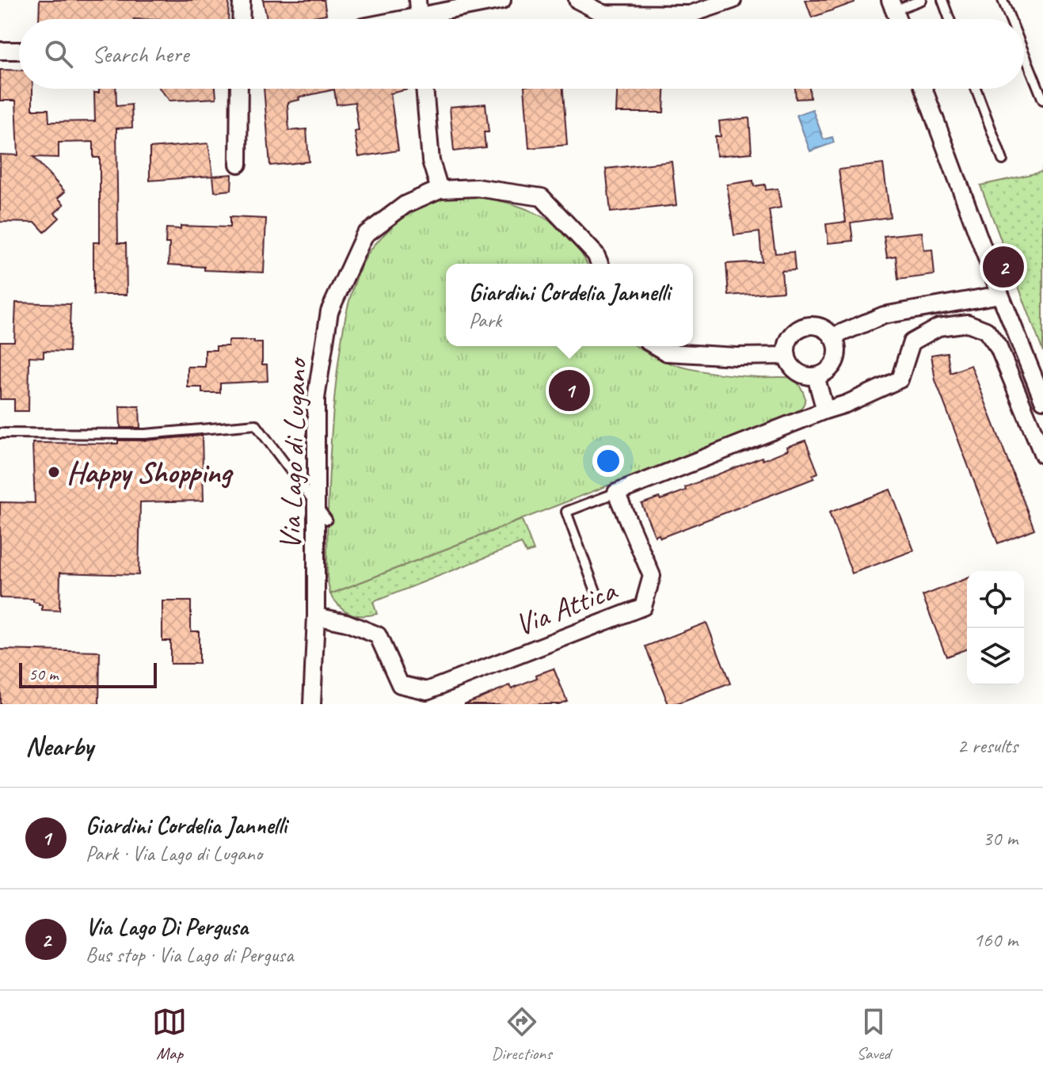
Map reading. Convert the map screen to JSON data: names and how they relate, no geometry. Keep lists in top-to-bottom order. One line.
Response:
{"streets":{"street":["Via Lago di Lugano","Via Attica"]},"crossings":[["Via Lago di Lugano","Via Attica"]],"places":["Happy Shopping"],"scale_bar":"50 m","page":{"search":"Search here","pins":["2","1"],"popup":["Giardini Cordelia Jannelli","Park"],"scale":"50 m","heading":["Nearby","2 results"],"list":[{"mark":"1","name":"Giardini Cordelia Jannelli","note":"Park · Via Lago di Lugano","value":"30 m"},{"mark":"2","name":"Via Lago Di Pergusa","note":"Bus stop · Via Lago di Pergusa","value":"160 m"}],"nav":["Map","Directions","Saved"]}}
